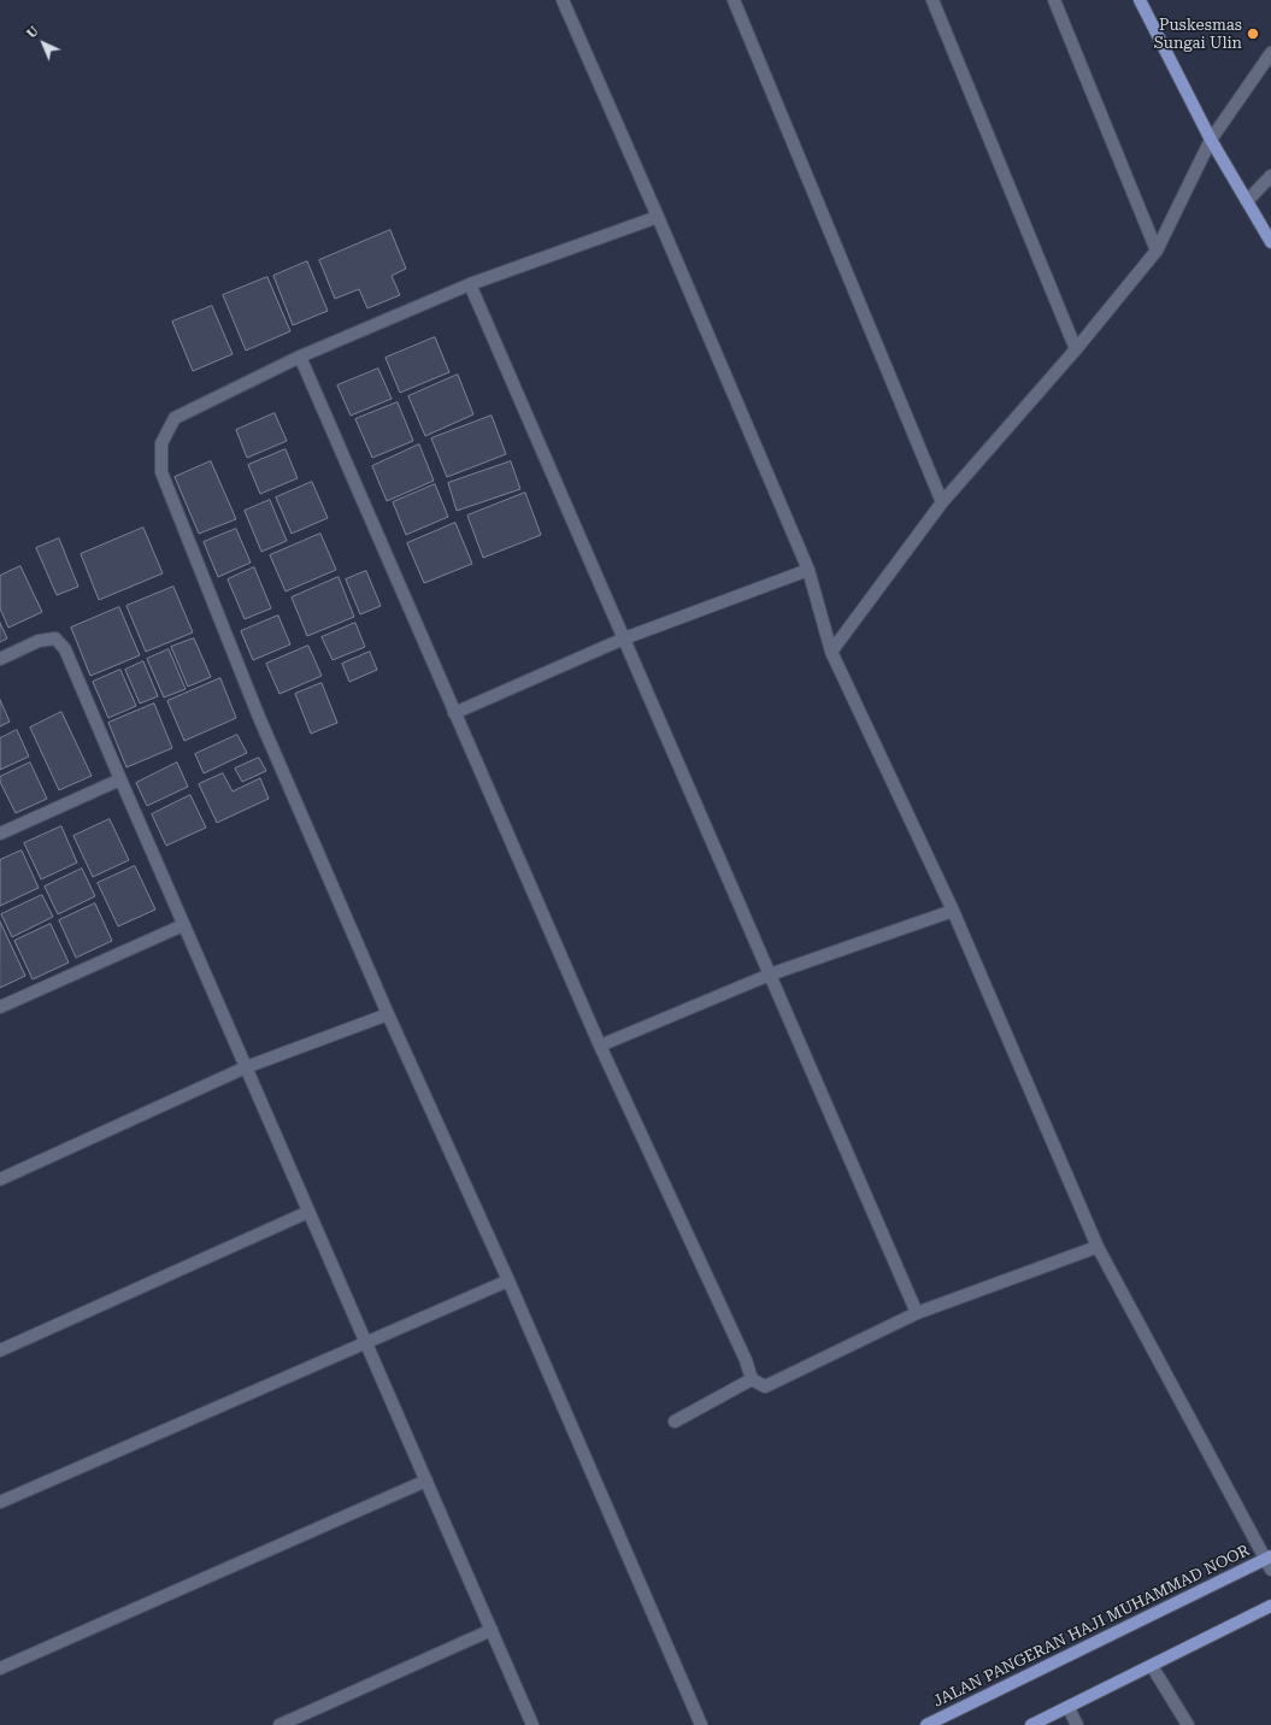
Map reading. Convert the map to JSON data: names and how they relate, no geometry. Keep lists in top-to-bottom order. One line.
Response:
{"streets":{"main road":["JALAN PANGERAN HAJI MUHAMMAD NOOR"]},"places":["Puskesmas Sungai Ulin"],"north":"top left"}
